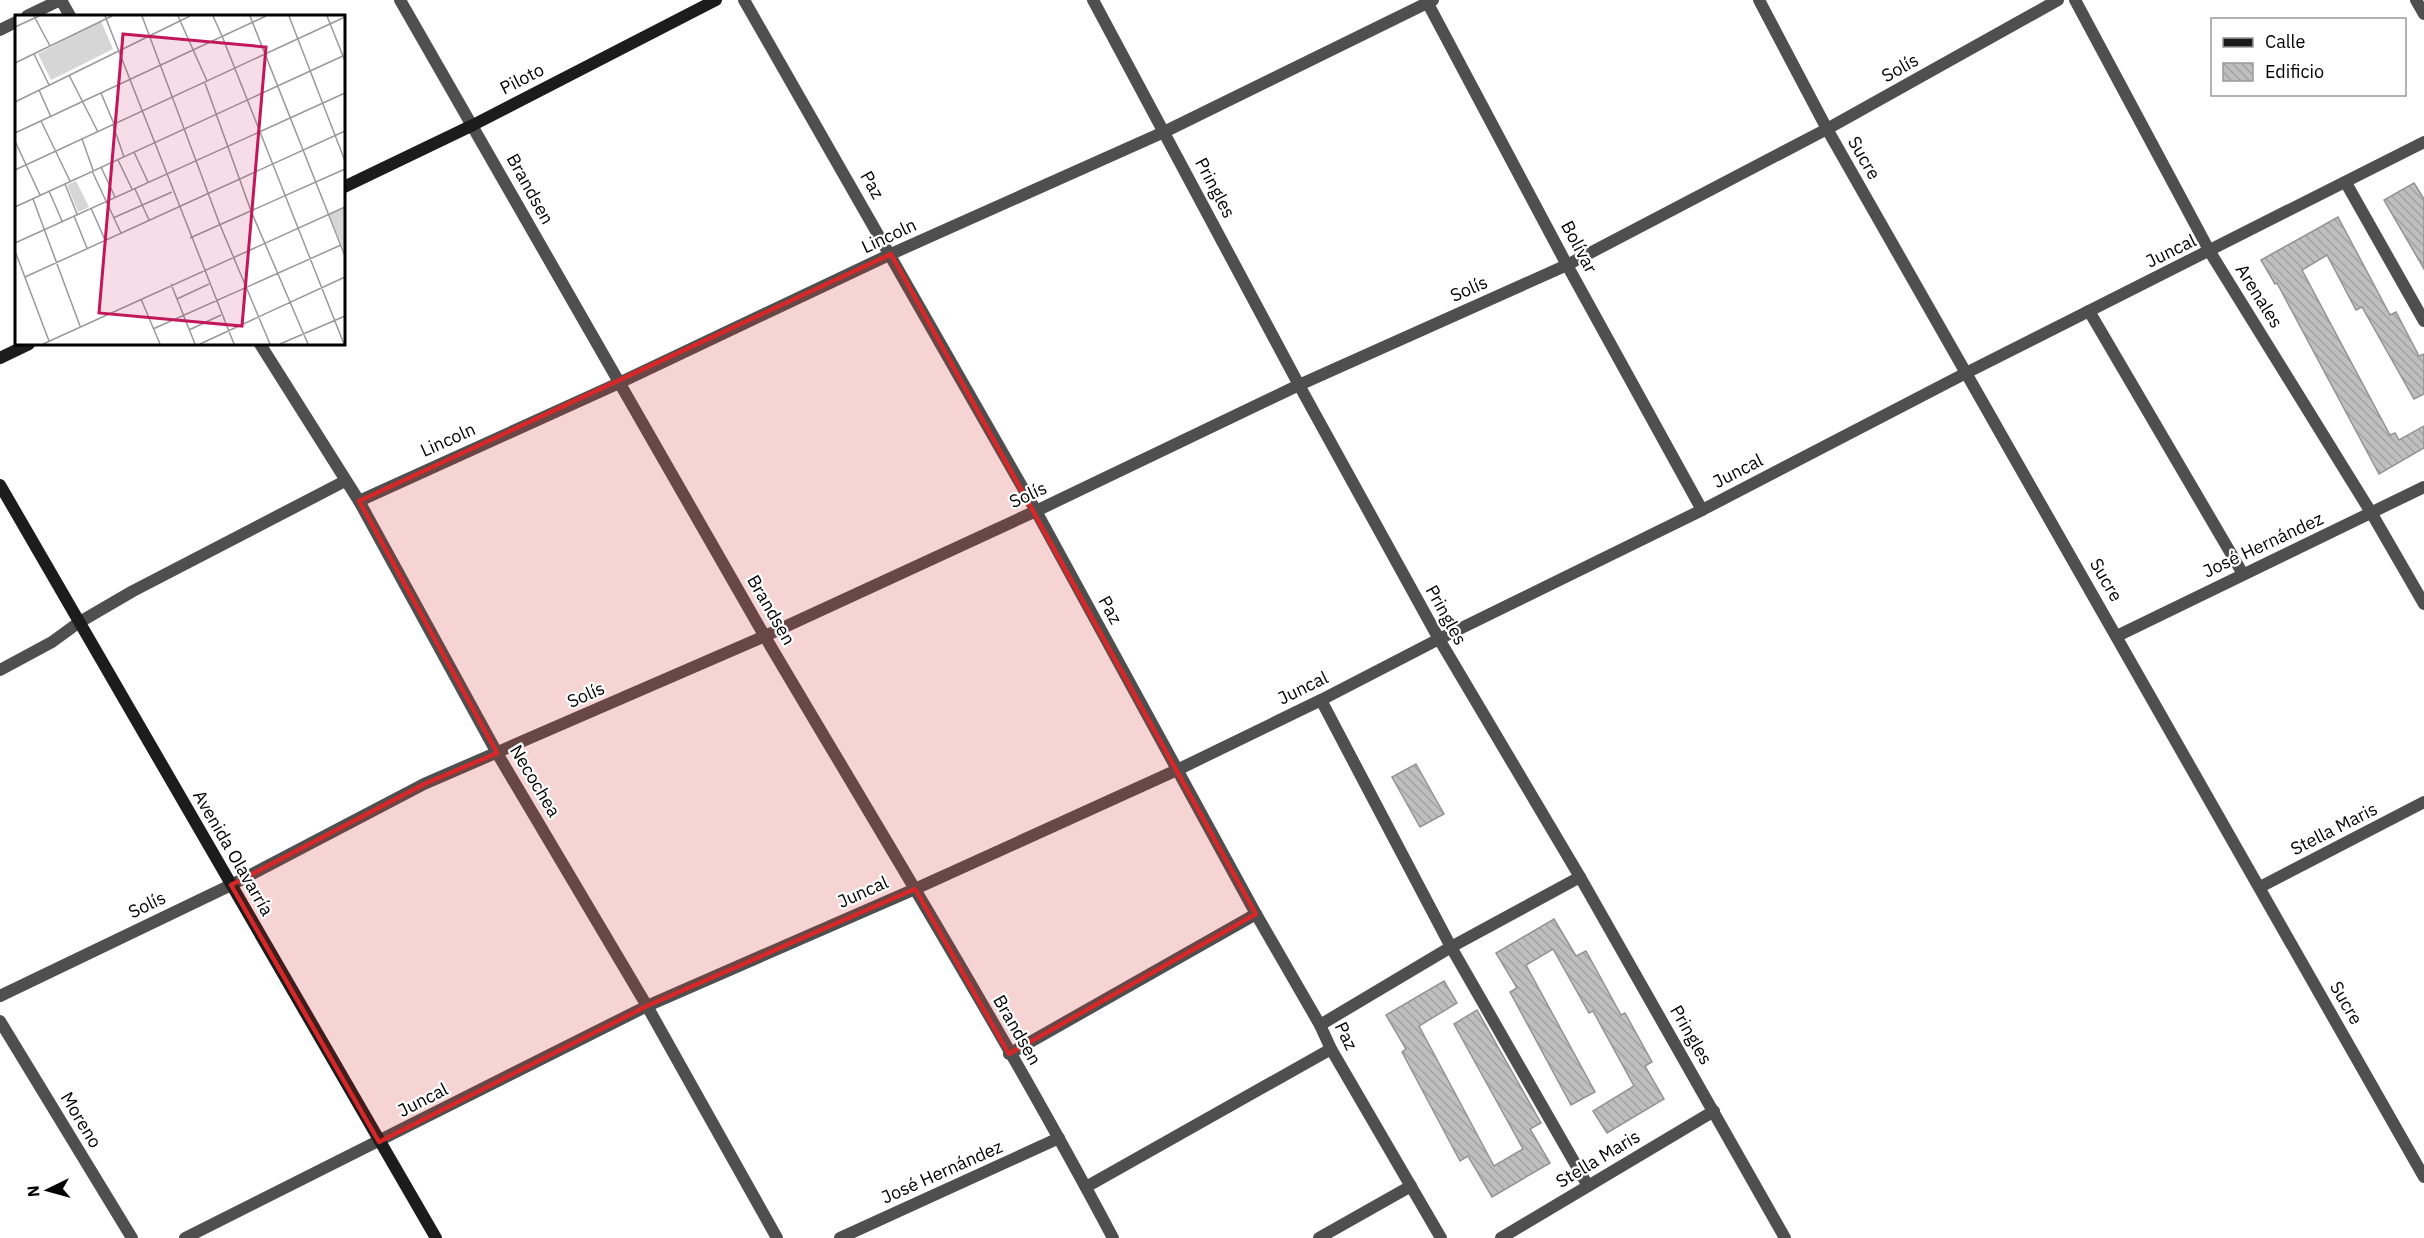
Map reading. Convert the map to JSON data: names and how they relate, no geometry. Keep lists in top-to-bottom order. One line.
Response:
{"streets":{"main road":["Piloto","Avenida Olavarría"],"street":["Solís","Sucre","Paz","Pringles","Brandsen","Lincoln","Bolívar","Juncal","Arenales","José Hernández","Necochea","Stella Maris","Moreno"]},"crossings":[["Solís","Sucre"],["Solís","Paz"],["Solís","Pringles"],["Solís","Brandsen"],["Solís","Bolívar"],["Solís","Necochea"],["Solís","Avenida Olavarría"],["Piloto","Brandsen"],["Sucre","Juncal"],["Sucre","José Hernández"],["Sucre","Stella Maris"],["Paz","Lincoln"],["Paz","Juncal"],["Pringles","Lincoln"],["Pringles","Juncal"],["Pringles","Stella Maris"],["Brandsen","Lincoln"],["Brandsen","Juncal"],["Brandsen","José Hernández"],["Lincoln","Bolívar"],["Lincoln","Necochea"],["Bolívar","Juncal"],["Juncal","Arenales"],["Juncal","Necochea"],["Juncal","Avenida Olavarría"],["Arenales","José Hernández"]],"legend":["Calle","Edificio"],"north":"left"}
